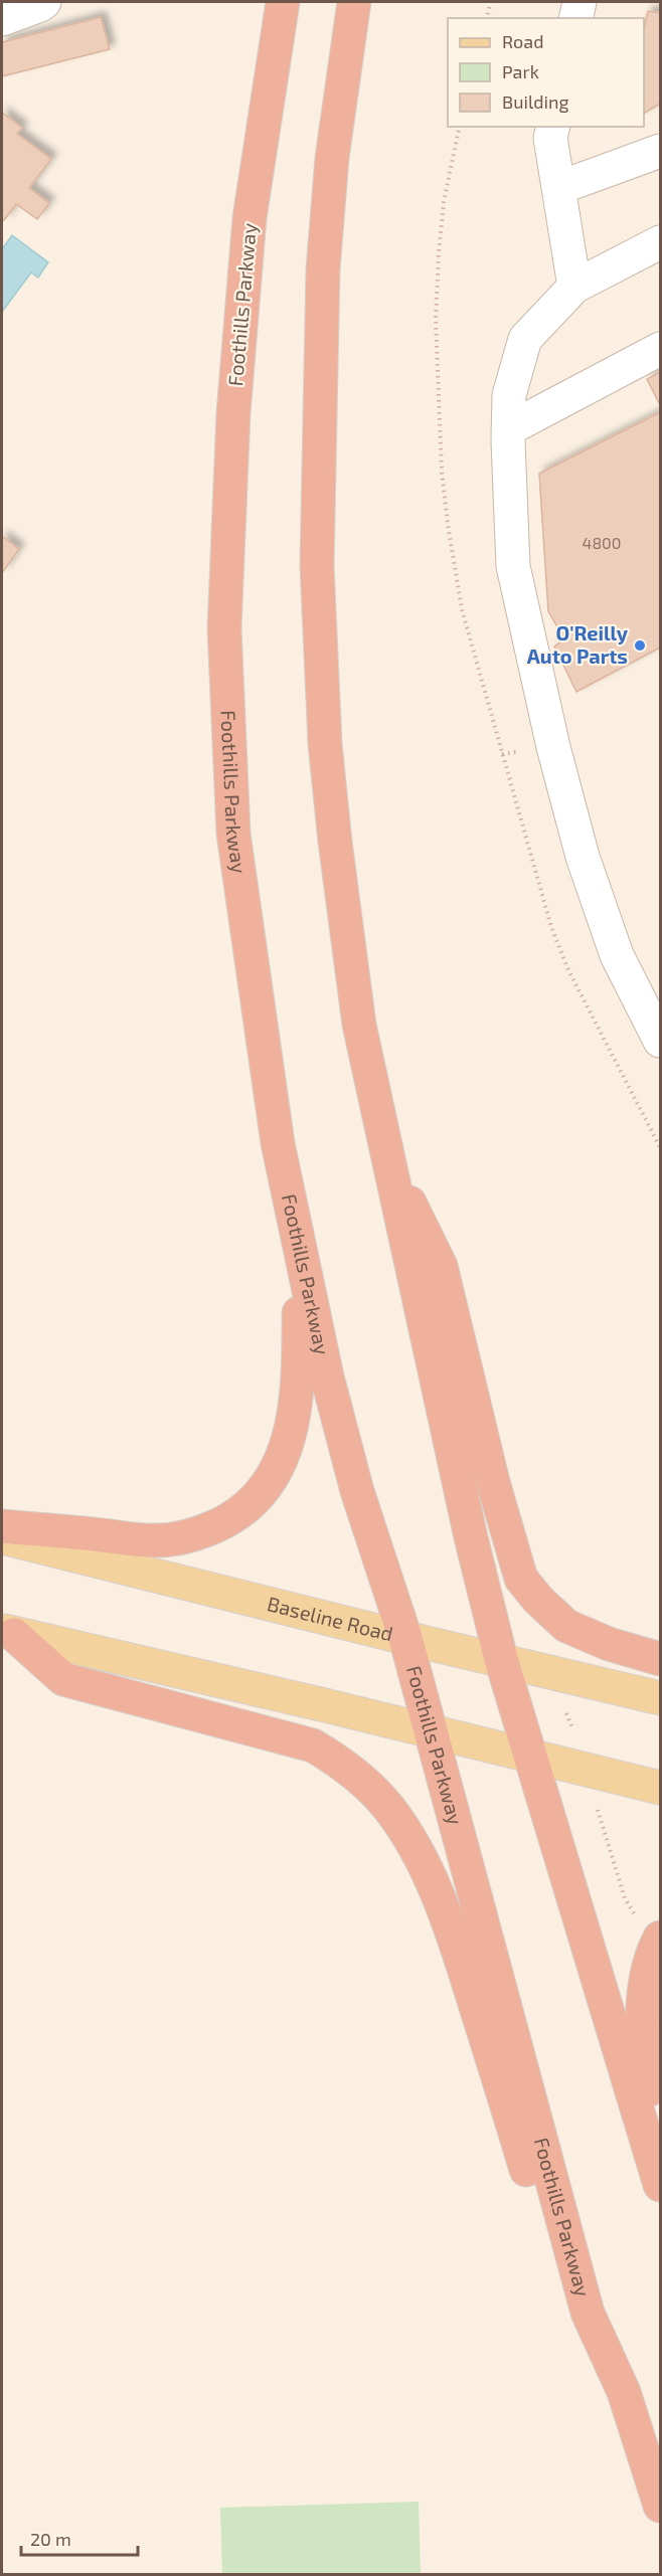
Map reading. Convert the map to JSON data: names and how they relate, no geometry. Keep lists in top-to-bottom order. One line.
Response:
{"streets":{"highway":["Foothills Parkway"],"main road":["Baseline Road"]},"crossings":[["Foothills Parkway","Baseline Road"]],"places":["O'Reilly Auto Parts"],"house_numbers":["4800"],"legend":["Road","Park","Building"],"scale_bar":"20 m"}
